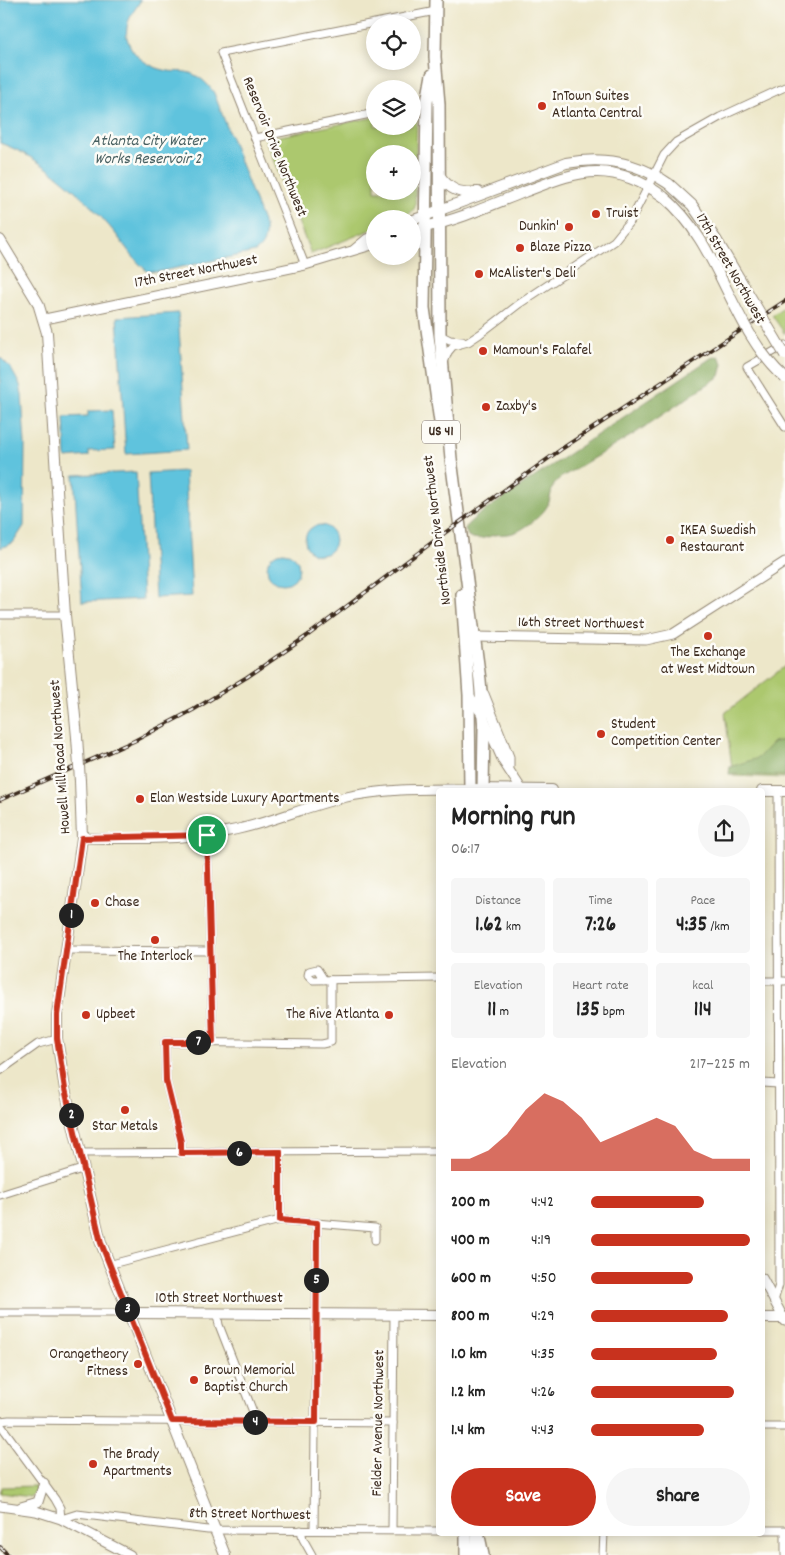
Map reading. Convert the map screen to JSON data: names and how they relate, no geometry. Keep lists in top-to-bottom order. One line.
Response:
{"streets":{"highway":["US 41","Northside Drive Northwest"],"main road":["17th Street Northwest","Howell Mill Road Northwest","10th Street Northwest"],"street":["Reservoir Drive Northwest","16th Street Northwest","Fielder Avenue Northwest","8th Street Northwest"]},"crossings":[["Reservoir Drive Northwest","17th Street Northwest"],["Reservoir Drive Northwest","Northside Drive Northwest"],["17th Street Northwest","Northside Drive Northwest"],["17th Street Northwest","Howell Mill Road Northwest"],["Northside Drive Northwest","16th Street Northwest"],["Howell Mill Road Northwest","10th Street Northwest"],["Howell Mill Road Northwest","8th Street Northwest"],["10th Street Northwest","Fielder Avenue Northwest"],["Fielder Avenue Northwest","8th Street Northwest"]],"water":["Atlanta City Water Works Reservoir 2"],"places":["InTown Suites Atlanta Central","Truist","Dunkin'","Blaze Pizza","McAlister's Deli","Mamoun's Falafel","Zaxby's","IKEA Swedish Restaurant","The Exchange at West Midtown","Student Competition Center","Elan Westside Luxury Apartments","Chase","The Interlock","Upbeet","The Rive Atlanta","Star Metals","Orangetheory Fitness","Brown Memorial Baptist Church","The Brady Apartments"],"page":{"map_buttons":["+","−"],"heading":["Morning run","06:17"],"stats":[["Distance","1.62 km"],["Time","7:26"],["Pace","4:35 /km"],["Elevation","11 m"],["Heart rate","135 bpm"],["kcal","114"]],"pins":["1","7","2","6","5","3","4"],"chart":["Elevation","217–225 m"],"list":[{"name":"200 m","note":"4:42"},{"name":"400 m","note":"4:19"},{"name":"600 m","note":"4:50"},{"name":"800 m","note":"4:29"},{"name":"1.0 km","note":"4:35"},{"name":"1.2 km","note":"4:26"},{"name":"1.4 km","note":"4:43"}],"buttons":["Save","Share"]}}
